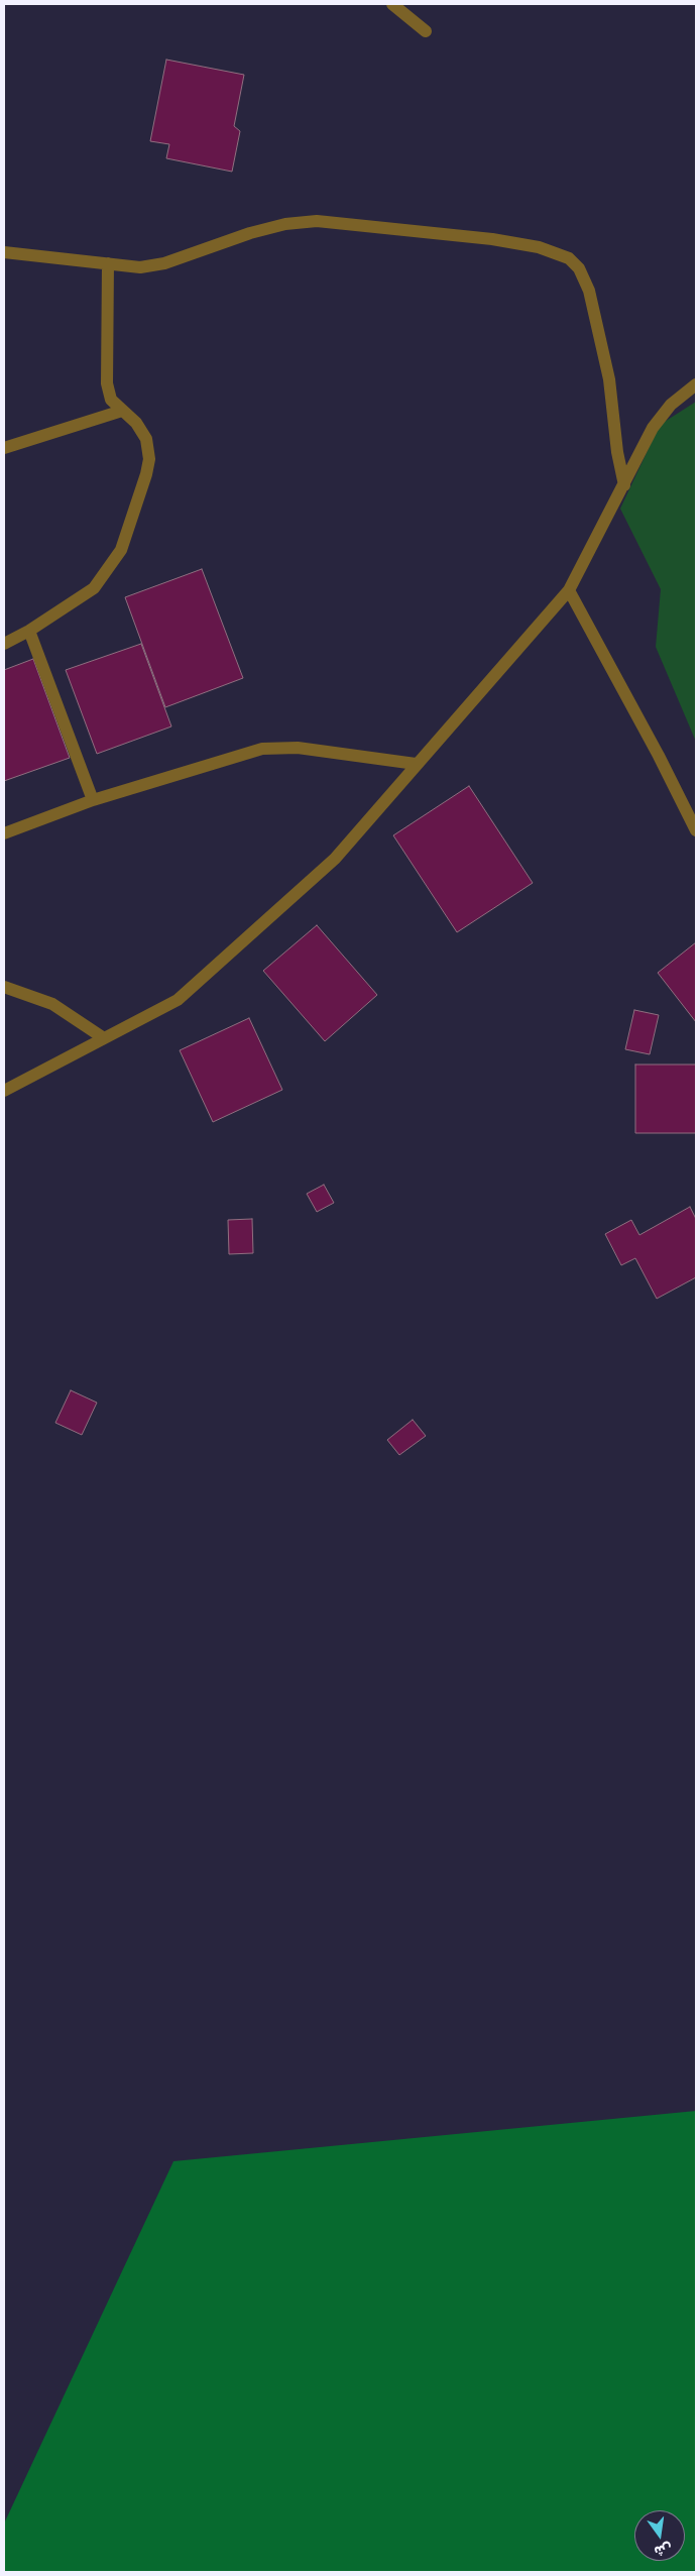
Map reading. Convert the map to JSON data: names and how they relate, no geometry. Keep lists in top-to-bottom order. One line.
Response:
{"north":"bottom"}
